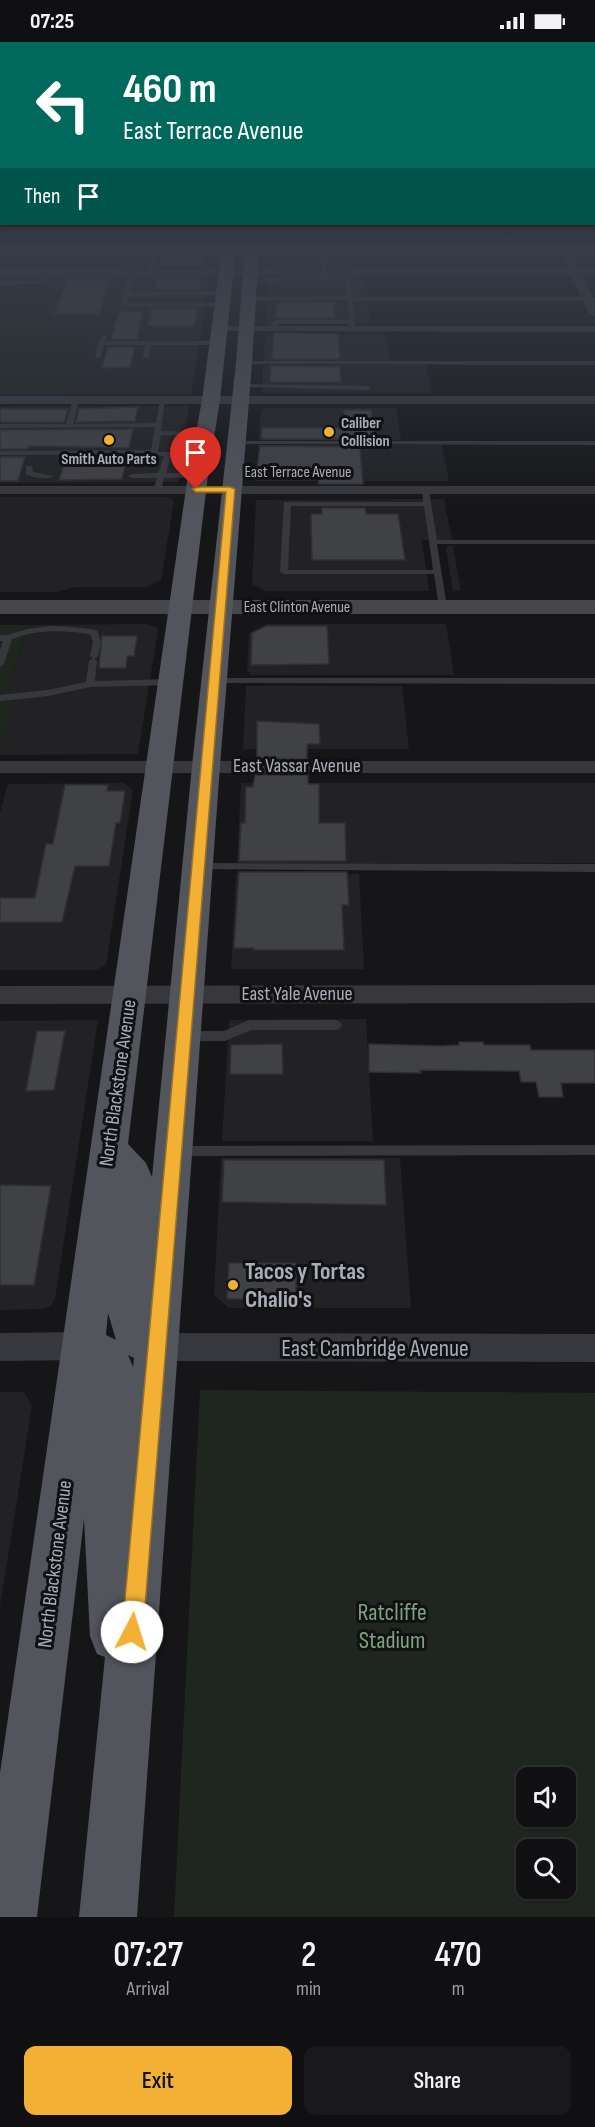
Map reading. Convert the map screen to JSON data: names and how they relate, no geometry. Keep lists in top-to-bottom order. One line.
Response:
{"streets":{"main road":["East Clinton Avenue","North Blackstone Avenue"],"street":["East Terrace Avenue","East Vassar Avenue","East Yale Avenue","East Cambridge Avenue"]},"crossings":[["East Terrace Avenue","North Blackstone Avenue"],["East Clinton Avenue","North Blackstone Avenue"],["East Vassar Avenue","North Blackstone Avenue"],["East Yale Avenue","North Blackstone Avenue"]],"parks":["Ratcliffe Stadium"],"places":["Caliber Collision","Smith Auto Parts","Tacos y Tortas Chalio's"],"page":{"status":"07:25","turn":["460 m","East Terrace Avenue"],"then":"Then","eta":["07:27","Arrival","2","min","470","m"],"buttons":["Exit","Share"]}}
